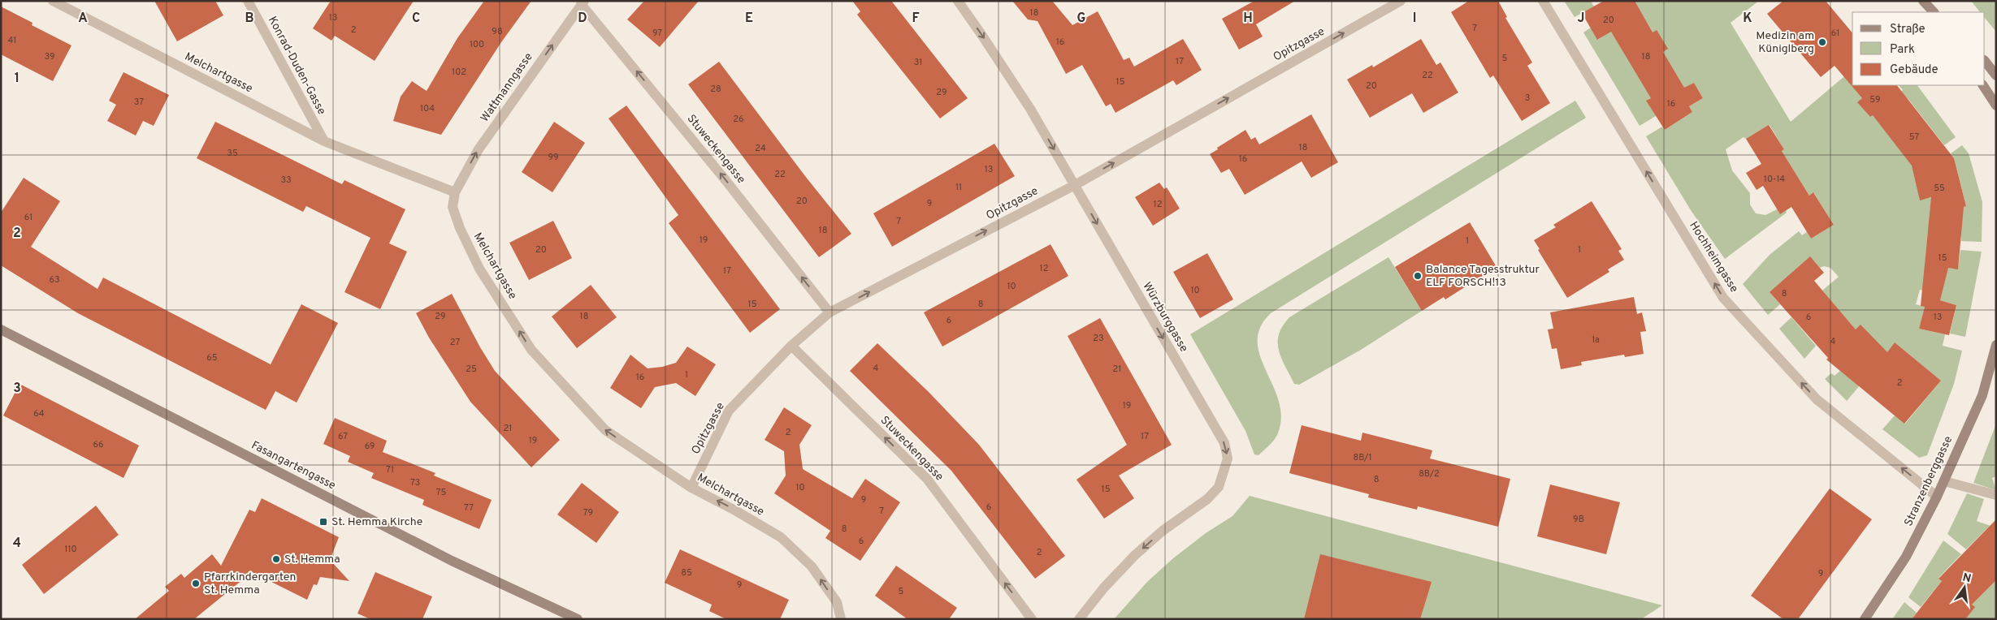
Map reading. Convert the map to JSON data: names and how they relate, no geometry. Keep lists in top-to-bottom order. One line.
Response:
{"streets":{"main road":["Fasangartengasse","Stranzenberggasse"],"street":["Opitzgasse","Konrad-Duden-Gasse","Melchartgasse","Wattmanngasse","Stuweckengasse","Hochheimgasse","Würzburggasse"]},"crossings":[["Opitzgasse","Melchartgasse"],["Opitzgasse","Stuweckengasse"],["Opitzgasse","Würzburggasse"],["Konrad-Duden-Gasse","Melchartgasse"],["Melchartgasse","Wattmanngasse"],["Wattmanngasse","Stuweckengasse"],["Hochheimgasse","Stranzenberggasse"]],"one_way":["Opitzgasse","Melchartgasse","Wattmanngasse","Stuweckengasse","Hochheimgasse","Würzburggasse"],"places":{"other":["Medizin am Küniglberg","Balance Tagesstruktur ELF FORSCH!13","St. Hemma","Pfarrkindergarten St. Hemma"],"transit":["St. Hemma Kirche"]},"house_numbers":["18","13","20","7","2","98","97","61","41","16","100","39","18","5","17","31","102","22","15","20","28","29","3","59","37","16","104","26","57","18","24","35","99","16","13","22","10-14","33","11","55","20","9","12","61","7","18","19","1","20","1","15","12","17","63","10","10","8","15","8","29","18","6","13","6","23","1a","4","27","65","4","25","21","1","16","2","19","64","21","2","67","17","19","66","69","8B/1","71","8B/2","8","73","10","15","75","9","6","77","7","79","9B","8","6","110","2","85","9","9","5"],"legend":["Straße","Park","Gebäude"],"north":"top","grid":{"columns":["A","B","C","D","E","F","G","H","I","J","K"],"rows":["1","2","3","4"]}}
